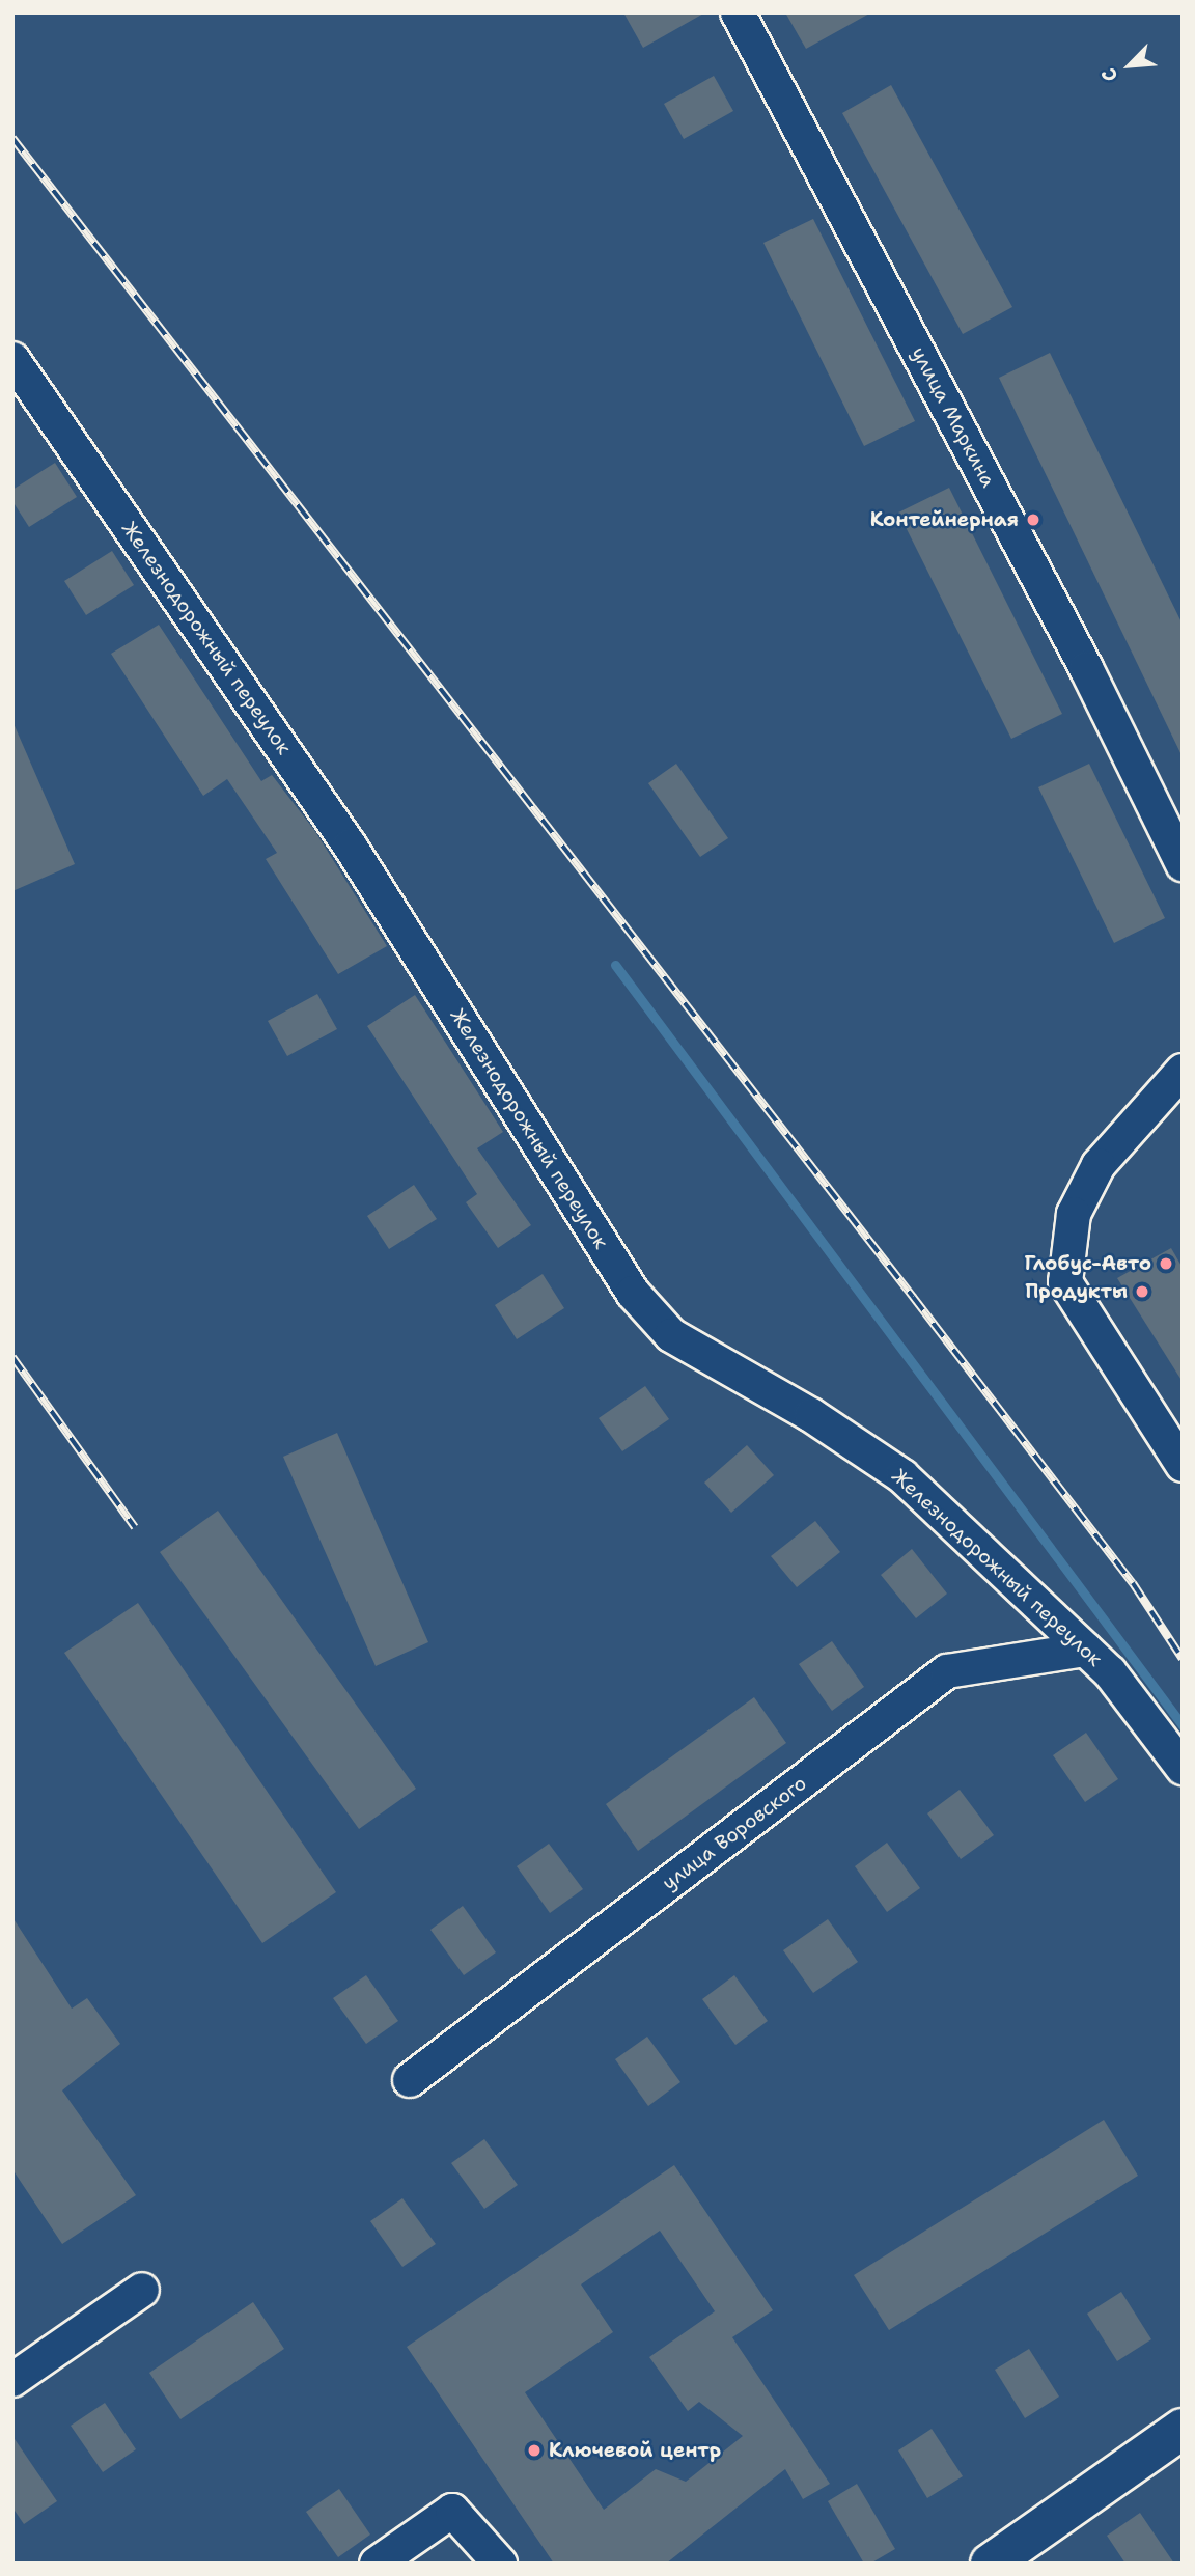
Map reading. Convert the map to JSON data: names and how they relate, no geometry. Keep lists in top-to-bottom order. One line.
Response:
{"streets":{"street":["улица Маркина","Железнодорожный переулок","улица Воровского"]},"crossings":[["Железнодорожный переулок","улица Воровского"]],"places":["Контейнерная","Глобус-Авто","Продукты","Ключевой центр"],"north":"bottom left"}
